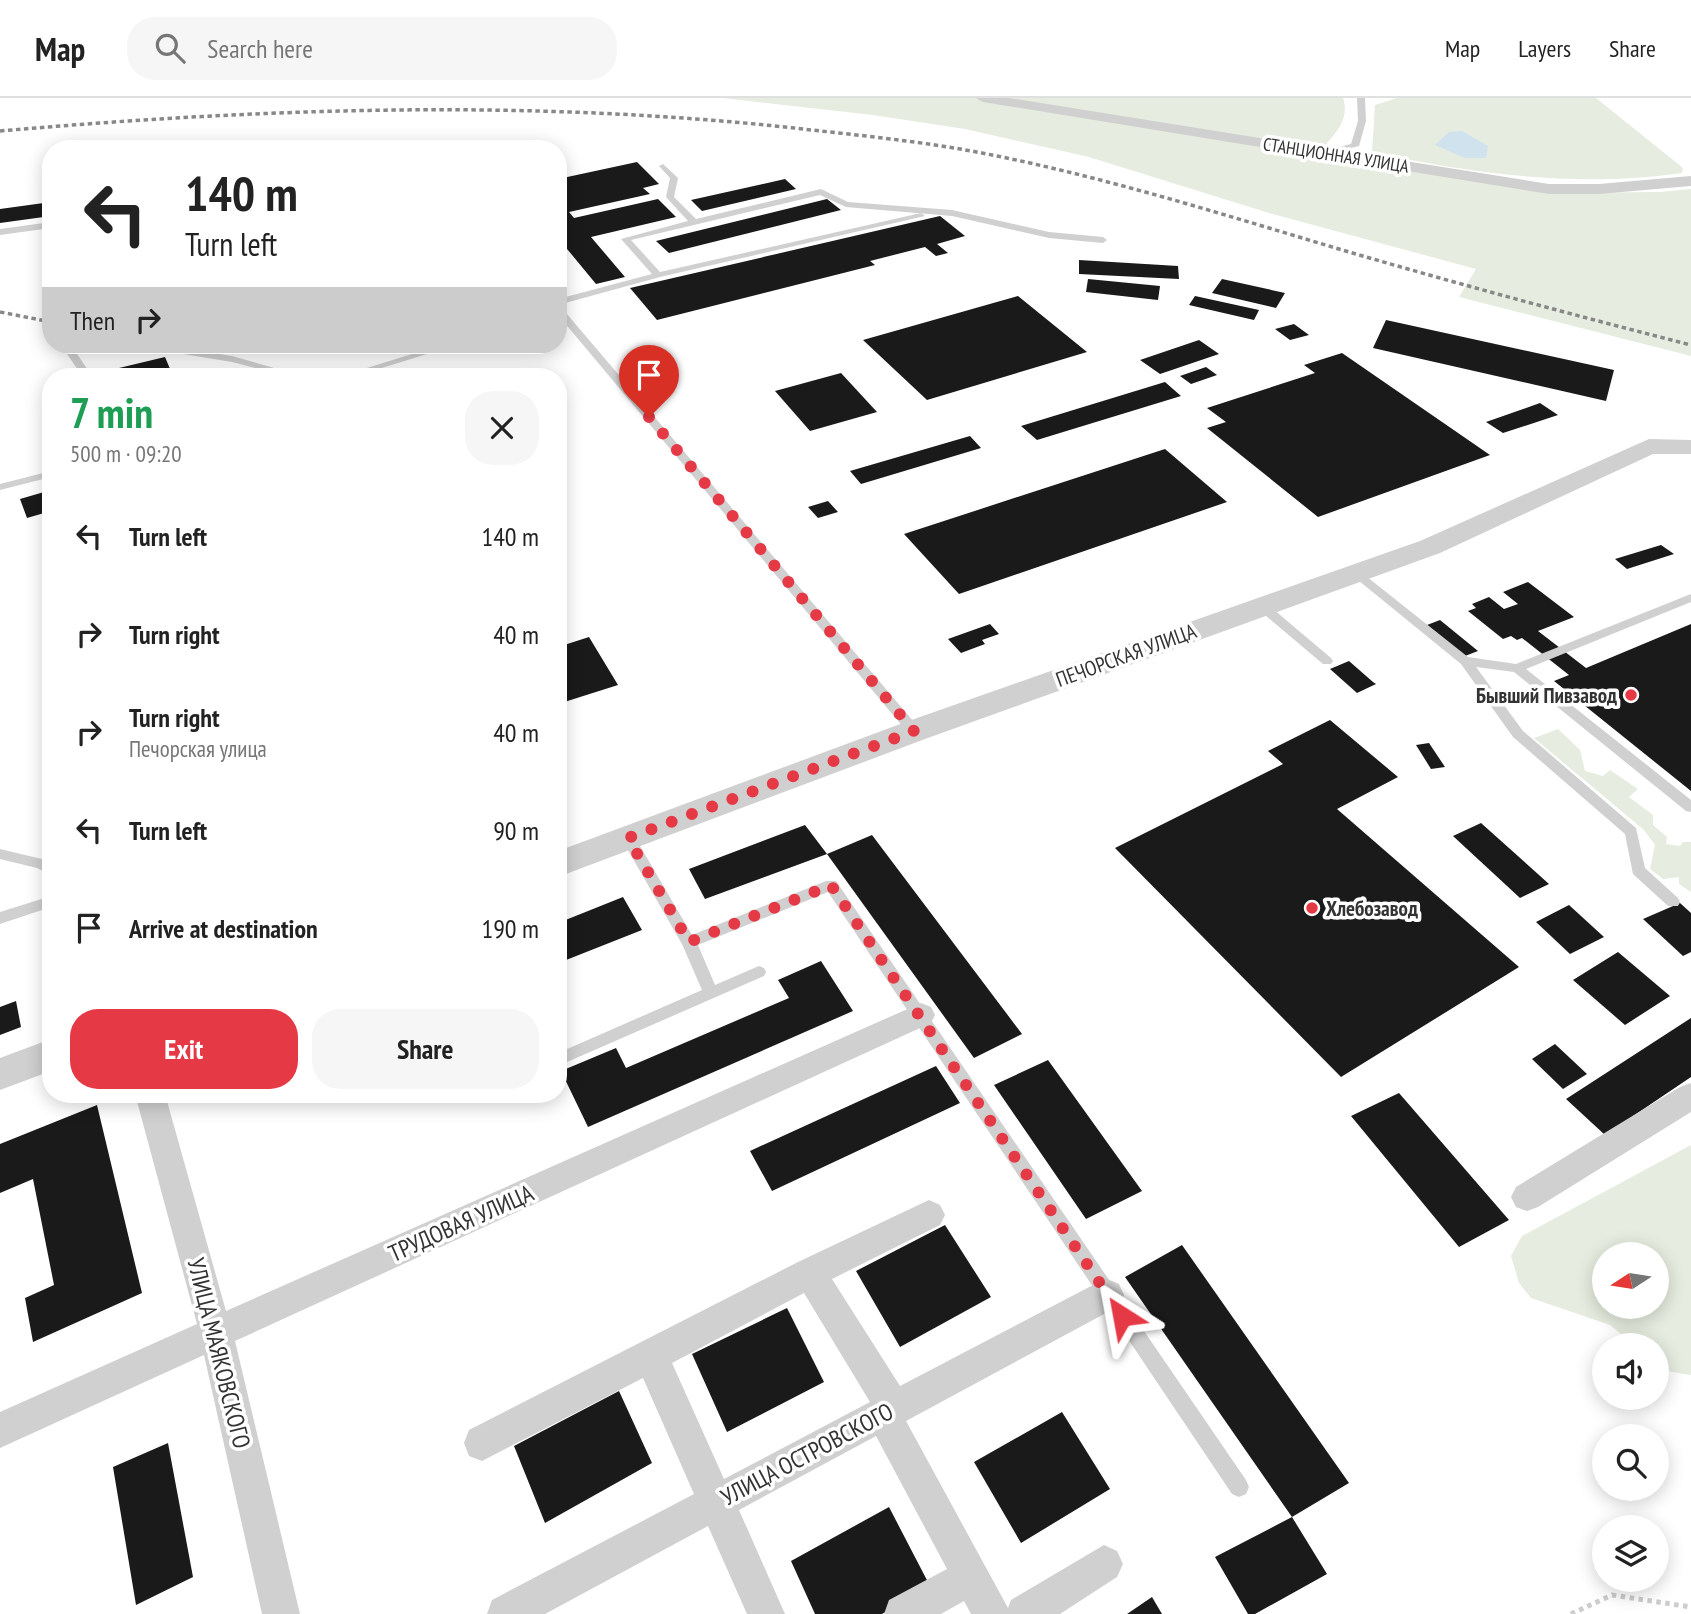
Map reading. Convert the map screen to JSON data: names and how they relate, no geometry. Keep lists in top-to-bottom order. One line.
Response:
{"streets":{"street":["СТАНЦИОННАЯ УЛИЦА","ПЕЧОРСКАЯ УЛИЦА","ТРУДОВАЯ УЛИЦА","УЛИЦА МАЯКОВСКОГО","УЛИЦА ОСТРОВСКОГО"]},"crossings":[["ТРУДОВАЯ УЛИЦА","УЛИЦА МАЯКОВСКОГО"]],"places":["Бывший Пивзавод","Хлебозавод"],"north":"left","page":{"header":"Map","search":"Search here","nav":["Map","Layers","Share"],"turn":["140 m","Turn left"],"then":"Then","heading":["7 min","500 m · 09:20"],"list":[{"name":"Turn left","value":"140 m"},{"name":"Turn right","value":"40 m"},{"name":"Turn right","note":"Печорская улица","value":"40 m"},{"name":"Turn left","value":"90 m"},{"name":"Arrive at destination","value":"190 m"}],"buttons":["Exit","Share"]}}
